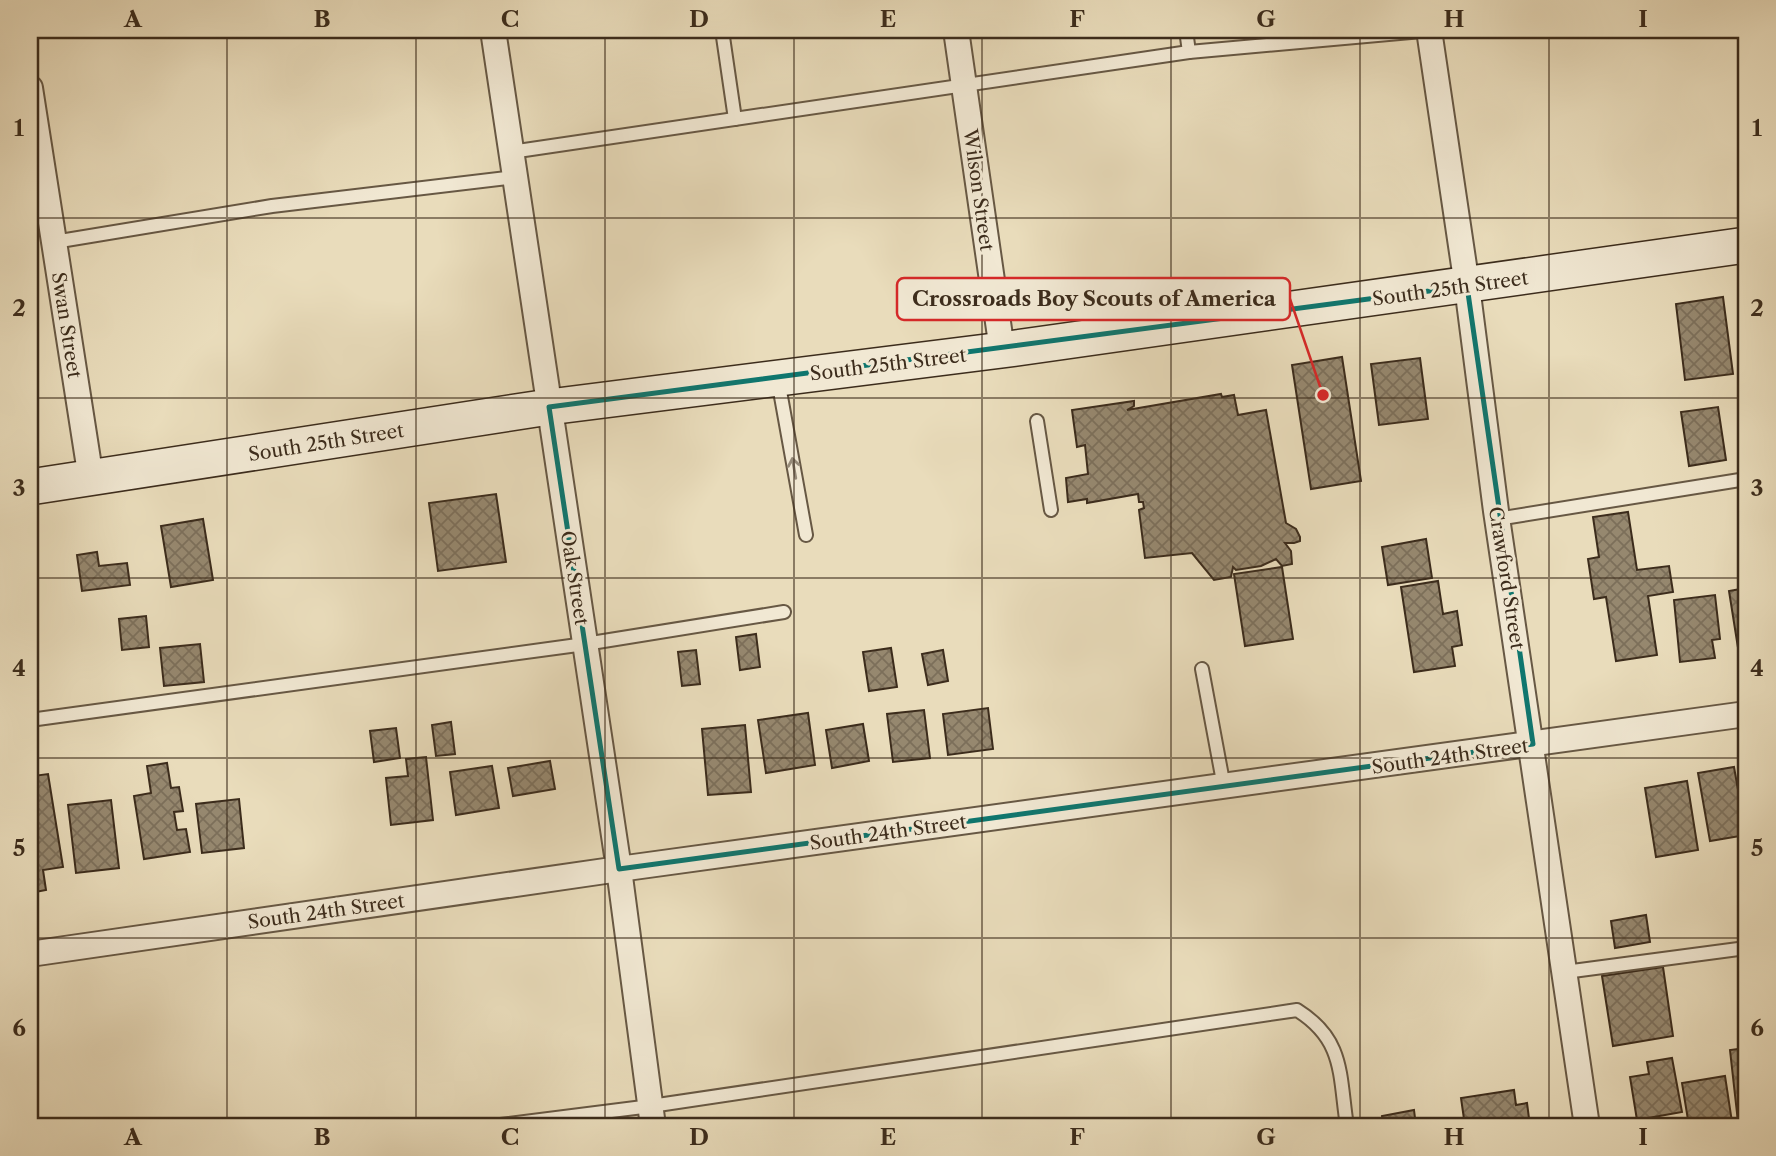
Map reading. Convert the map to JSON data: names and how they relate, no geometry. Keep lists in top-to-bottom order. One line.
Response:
{"streets":{"main road":["South 25th Street"],"street":["Wilson Street","Swan Street","Oak Street","Crawford Street","South 24th Street"]},"crossings":[["Wilson Street","South 25th Street"],["South 25th Street","Swan Street"],["South 25th Street","Oak Street"],["South 25th Street","Crawford Street"],["Oak Street","South 24th Street"],["Crawford Street","South 24th Street"]],"places":["Crossroads Boy Scouts of America"],"grid":{"columns":["A","B","C","D","E","F","G","H","I"],"rows":["1","2","3","4","5","6"]}}
